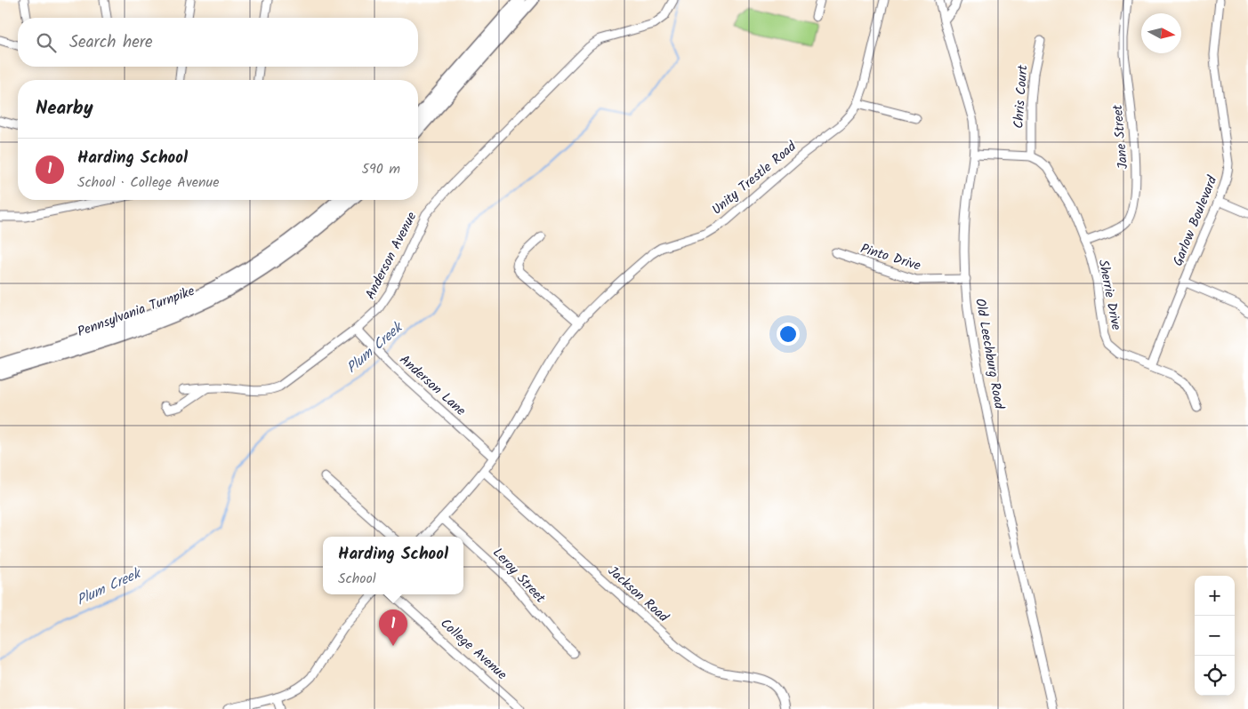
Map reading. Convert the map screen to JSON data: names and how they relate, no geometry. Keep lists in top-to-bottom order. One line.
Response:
{"streets":{"highway":["Pennsylvania Turnpike"],"street":["Chris Court","Jane Street","Unity Trestle Road","Garlow Boulevard","Anderson Avenue","Pinto Drive","Sherrie Drive","Old Leechburg Road","Anderson Lane","Leroy Street","Jackson Road","College Avenue"]},"crossings":[["Chris Court","Sherrie Drive"],["Jane Street","Sherrie Drive"],["Unity Trestle Road","Anderson Lane"],["Unity Trestle Road","Leroy Street"],["Unity Trestle Road","Jackson Road"],["Garlow Boulevard","Sherrie Drive"],["Anderson Avenue","Anderson Lane"],["Pinto Drive","Old Leechburg Road"]],"water":["Plum Creek"],"north":"right","page":{"search":"Search here","heading":"Nearby","list":[{"mark":"1","name":"Harding School","note":"School · College Avenue","value":"590 m"}],"popup":["Harding School","School"],"map_buttons":["+","−"],"pins":"1"}}
